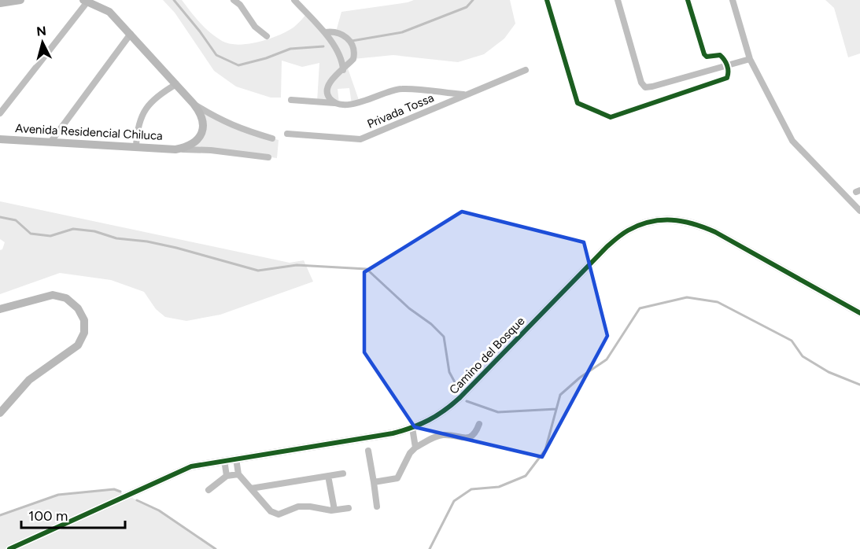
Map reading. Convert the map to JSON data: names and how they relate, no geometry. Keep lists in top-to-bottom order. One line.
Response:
{"streets":{"street":["Privada Tossa","Avenida Residencial Chiluca","Camino del Bosque"]},"scale_bar":"100 m","north":"top"}
